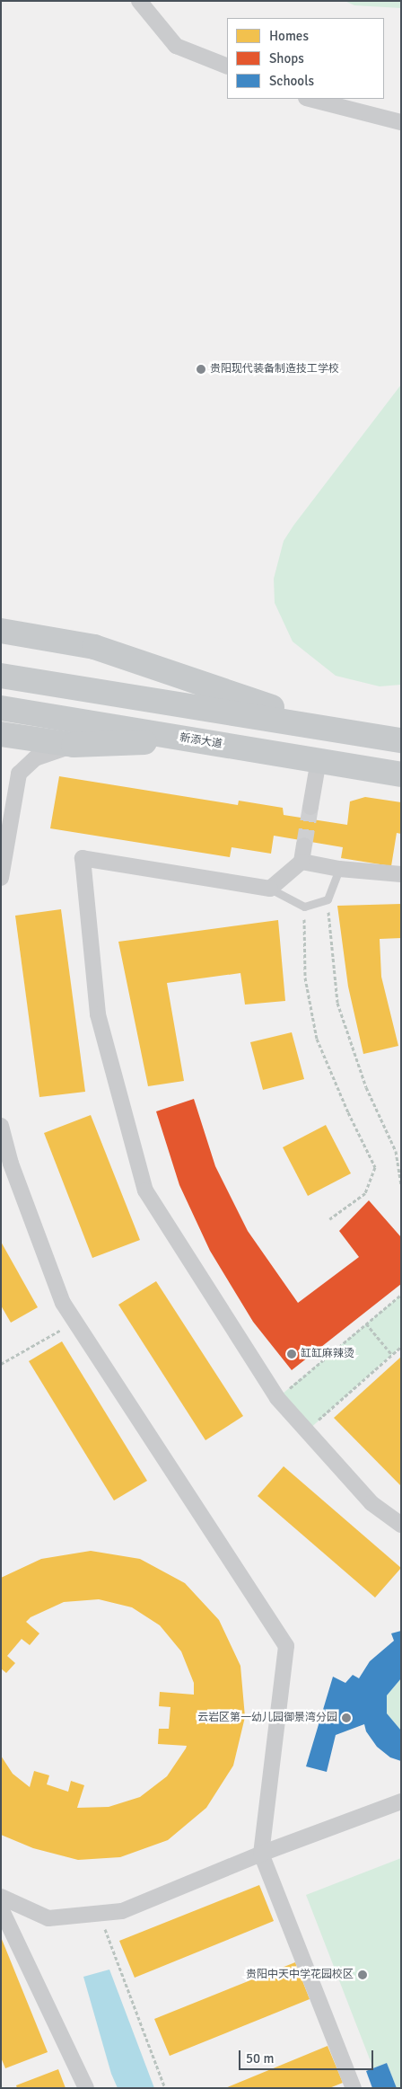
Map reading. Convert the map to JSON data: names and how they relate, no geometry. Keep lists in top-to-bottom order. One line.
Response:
{"streets":{"main road":["新添大道"]},"places":["贵阳现代装备制造技工学校","缸缸麻辣烫","云岩区第一幼儿园御景湾分园","贵阳中天中学花园校区"],"legend":["Homes","Shops","Schools"],"scale_bar":"50 m"}
